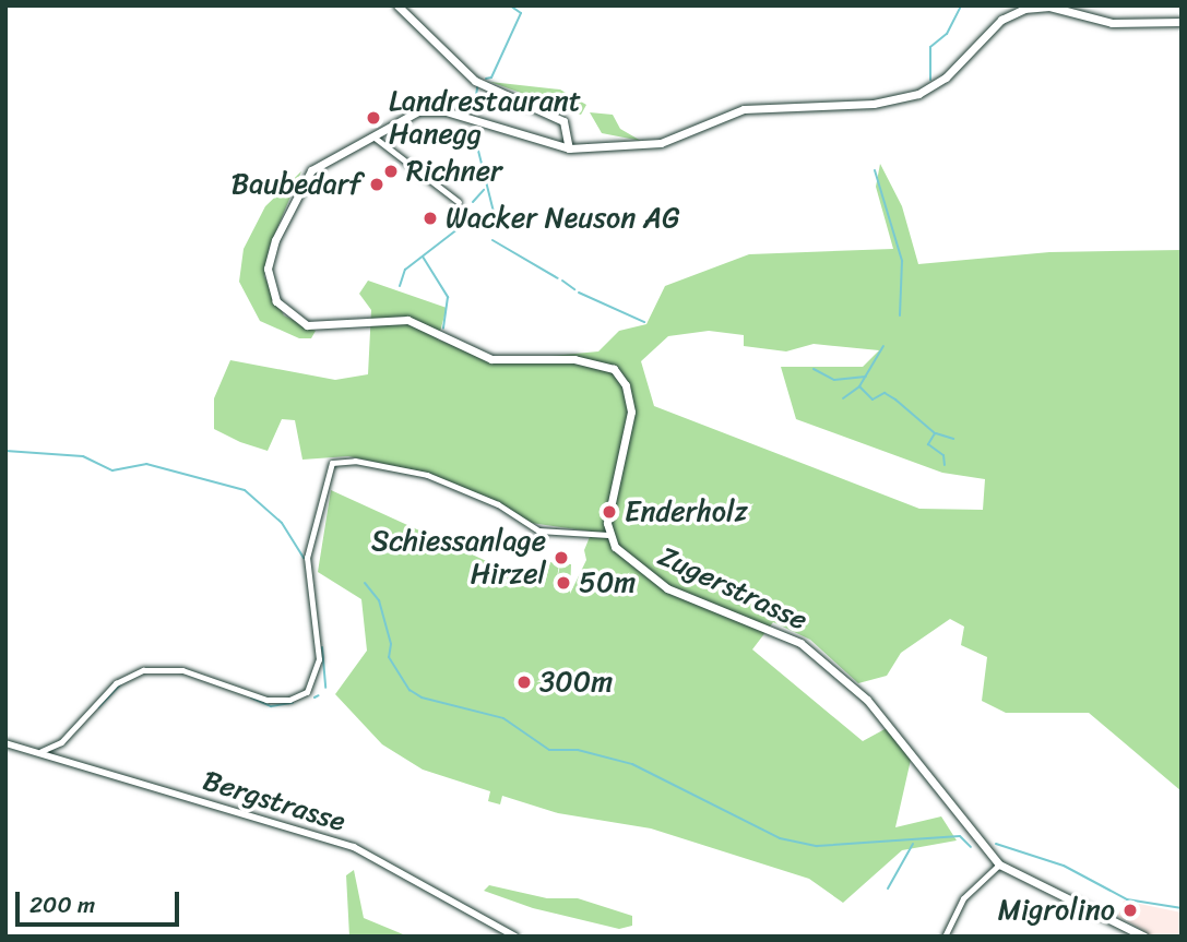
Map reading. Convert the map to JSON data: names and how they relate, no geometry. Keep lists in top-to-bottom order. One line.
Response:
{"streets":{"main road":["Zugerstrasse"],"street":["Bergstrasse"]},"places":["Landrestaurant Hanegg","Richner","Baubedarf","Wacker Neuson AG","Enderholz","Schiessanlage Hirzel","50m","300m","Migrolino"],"scale_bar":"200 m"}
